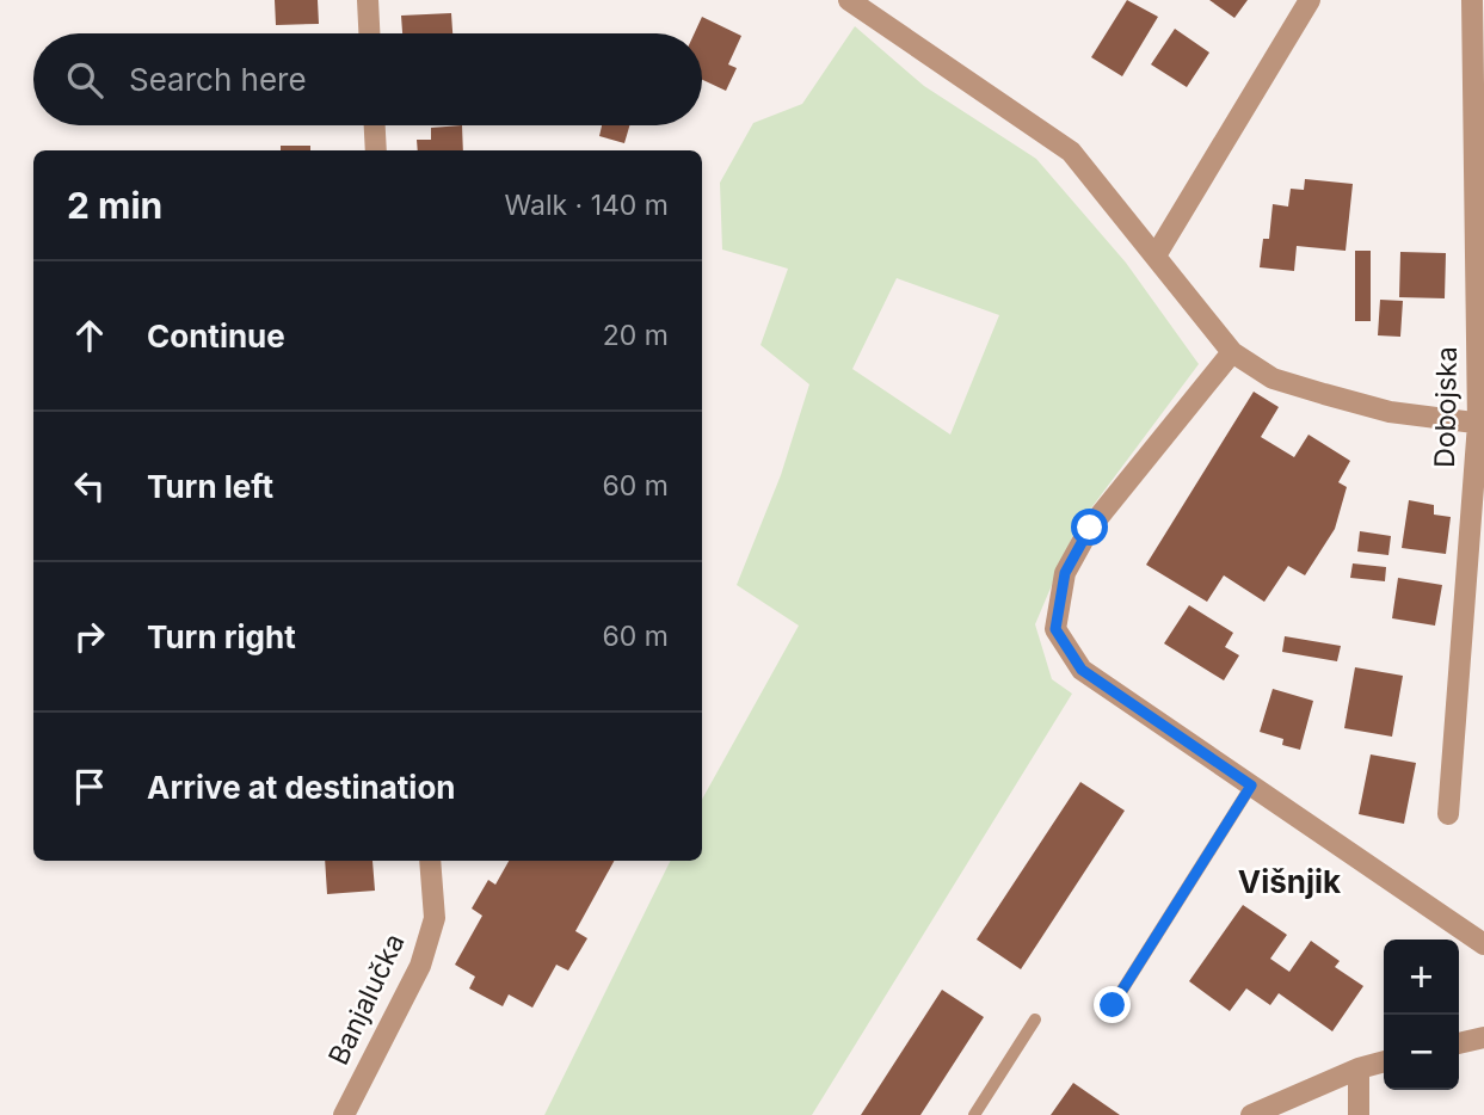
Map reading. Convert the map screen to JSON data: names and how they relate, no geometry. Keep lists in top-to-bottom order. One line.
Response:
{"streets":{"street":["Dobojska","Banjalučka"]},"districts":["Višnjik"],"page":{"search":"Search here","heading":["2 min","Walk · 140 m"],"list":[["Continue","20 m"],["Turn left","60 m"],["Turn right","60 m"],"Arrive at destination"],"map_buttons":["+","−"]}}
